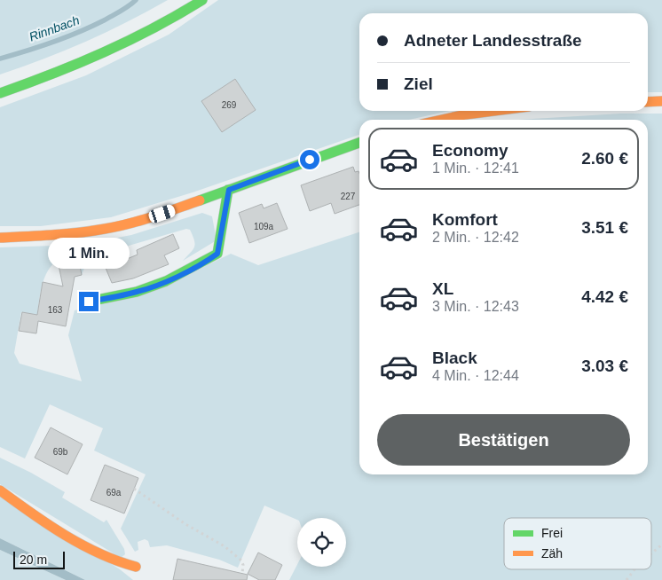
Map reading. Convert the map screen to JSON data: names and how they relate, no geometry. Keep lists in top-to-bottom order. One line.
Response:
{"water":["Rinnbach"],"house_numbers":["269","227","109a","163","69b","69a"],"legend":["Frei","Zäh"],"scale_bar":"20 m","page":{"banner":["Adneter Landesstraße","Ziel"],"list":[{"name":"Economy","note":"1 Min. · 12:41","value":"2.60 €"},{"name":"Komfort","note":"2 Min. · 12:42","value":"3.51 €"},{"name":"XL","note":"3 Min. · 12:43","value":"4.42 €"},{"name":"Black","note":"4 Min. · 12:44","value":"3.03 €"}],"bubble":"1 Min.","buttons":"Bestätigen","scale":"20 m"}}
